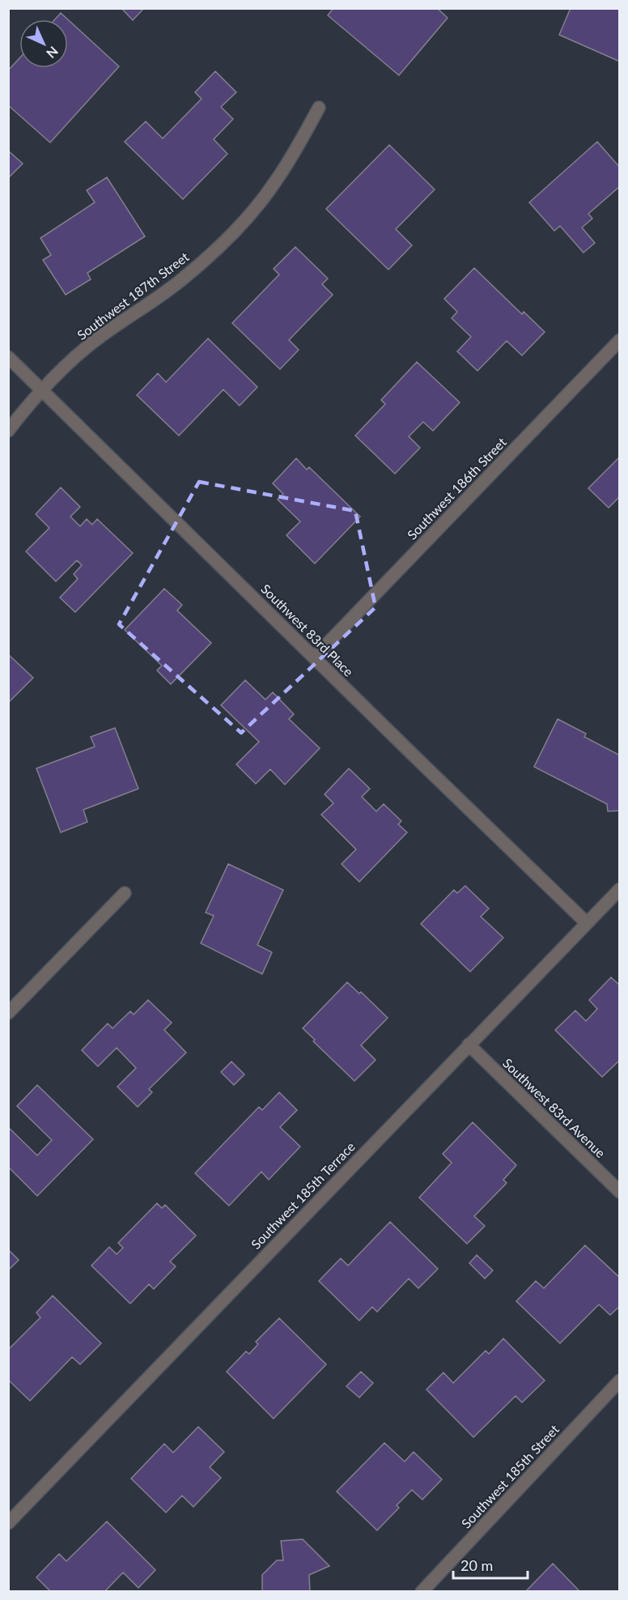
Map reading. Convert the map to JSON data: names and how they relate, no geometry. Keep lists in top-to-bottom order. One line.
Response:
{"streets":{"street":["Southwest 187th Street","Southwest 186th Street","Southwest 83rd Place","Southwest 83rd Avenue","Southwest 185th Terrace","Southwest 185th Street"]},"crossings":[["Southwest 187th Street","Southwest 83rd Place"],["Southwest 186th Street","Southwest 83rd Place"],["Southwest 83rd Place","Southwest 185th Terrace"],["Southwest 83rd Avenue","Southwest 185th Terrace"]],"scale_bar":"20 m","north":"bottom right"}
